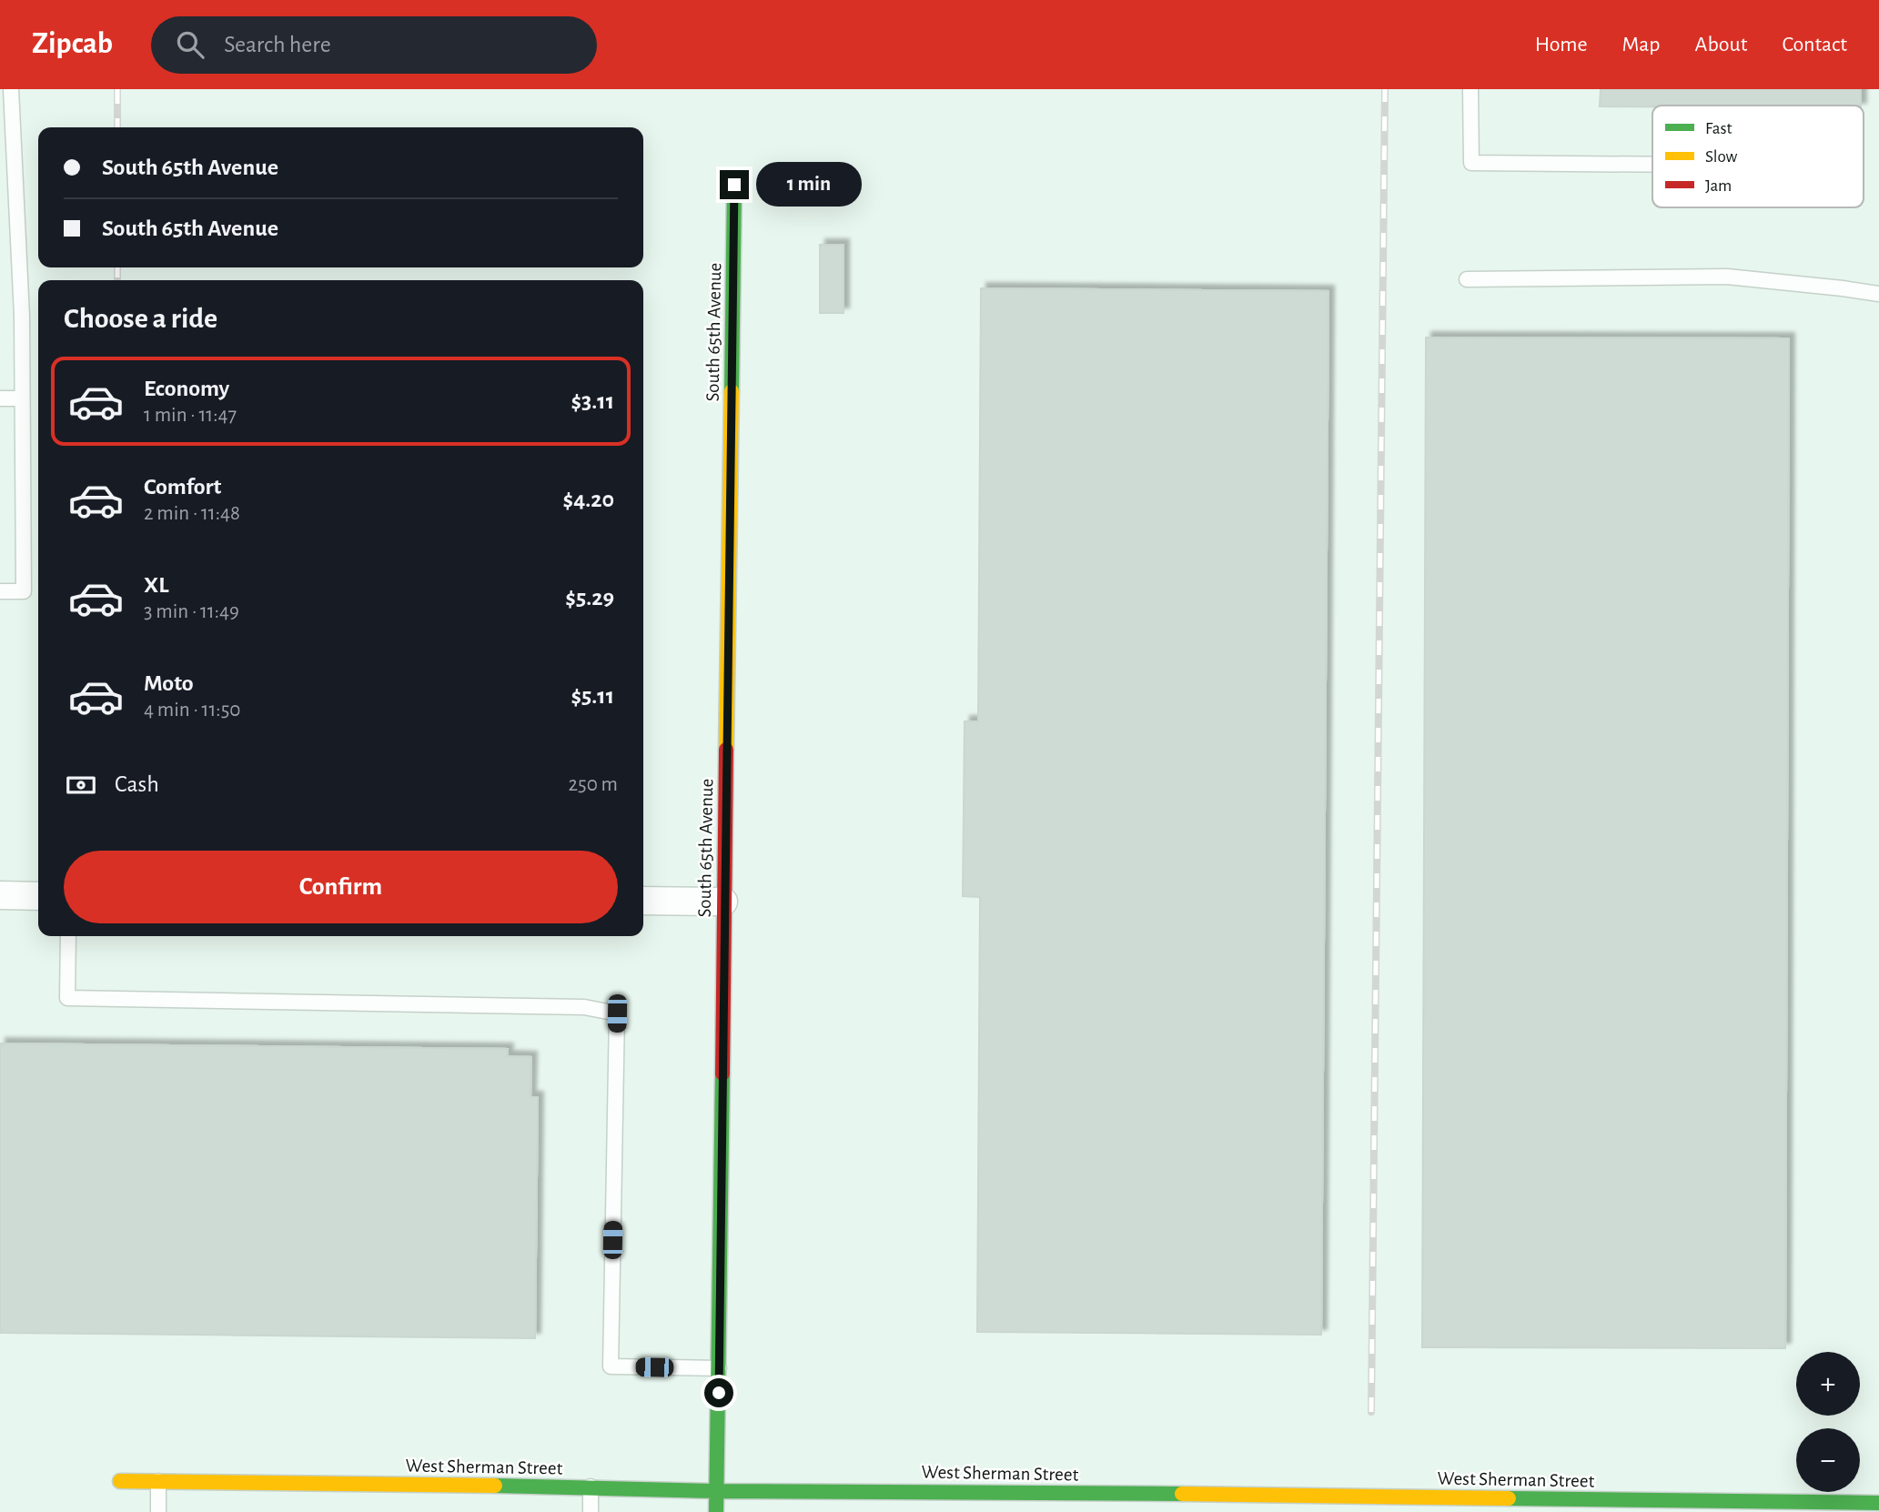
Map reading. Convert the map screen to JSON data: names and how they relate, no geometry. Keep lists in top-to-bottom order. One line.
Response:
{"streets":{"street":["South 65th Avenue","West Sherman Street"]},"crossings":[["South 65th Avenue","West Sherman Street"]],"legend":["Fast","Slow","Jam"],"page":{"header":"Zipcab","search":"Search here","nav":["Home","Map","About","Contact"],"banner":["South 65th Avenue","South 65th Avenue"],"bubble":"1 min","heading":"Choose a ride","list":[{"name":"Economy","note":"1 min · 11:47","value":"$3.11"},{"name":"Comfort","note":"2 min · 11:48","value":"$4.20"},{"name":"XL","note":"3 min · 11:49","value":"$5.29"},{"name":"Moto","note":"4 min · 11:50","value":"$5.11"}],"pay":["Cash","250 m"],"buttons":"Confirm","map_buttons":["+","−"]}}
